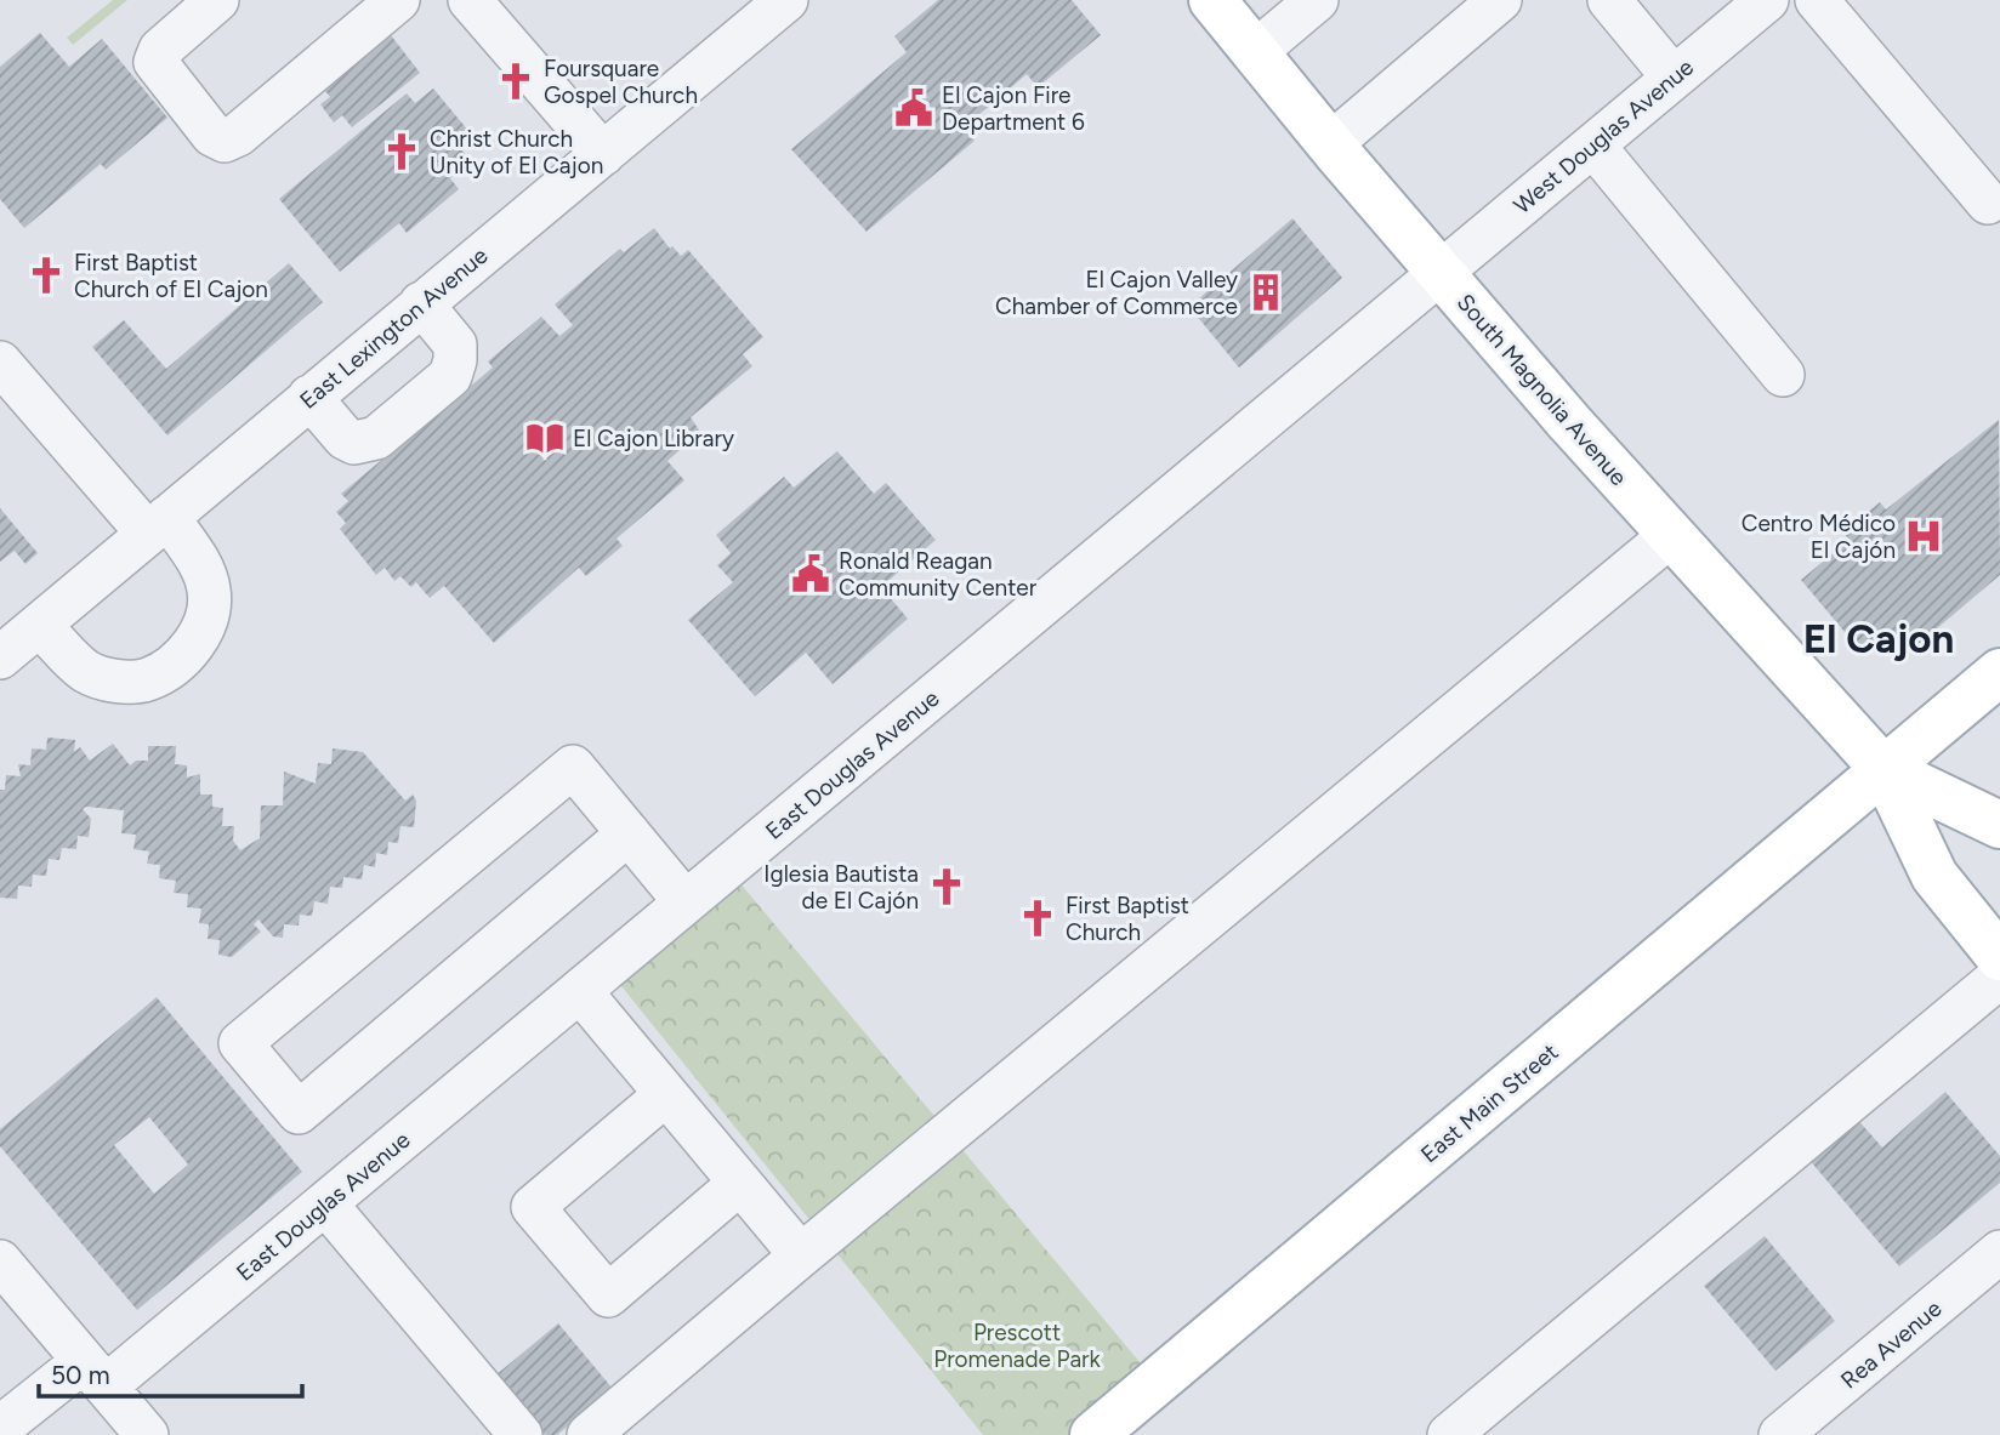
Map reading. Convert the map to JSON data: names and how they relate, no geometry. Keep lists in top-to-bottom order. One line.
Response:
{"streets":{"main road":["South Magnolia Avenue","East Main Street"],"street":["West Douglas Avenue","East Lexington Avenue","East Douglas Avenue","Rea Avenue"]},"crossings":[["West Douglas Avenue","South Magnolia Avenue"],["West Douglas Avenue","East Douglas Avenue"],["South Magnolia Avenue","East Douglas Avenue"],["South Magnolia Avenue","East Main Street"]],"districts":["El Cajon"],"parks":["Prescott Promenade Park"],"places":{"church":["Foursquare Gospel Church","Christ Church Unity of El Cajon","First Baptist Church of El Cajon","Iglesia Bautista de El Cajón","First Baptist Church"],"public building":["El Cajon Fire Department 6","Ronald Reagan Community Center"],"building":["El Cajon Valley Chamber of Commerce"],"library":["El Cajon Library"],"hospital":["Centro Médico El Cajón"]},"scale_bar":"50 m"}
